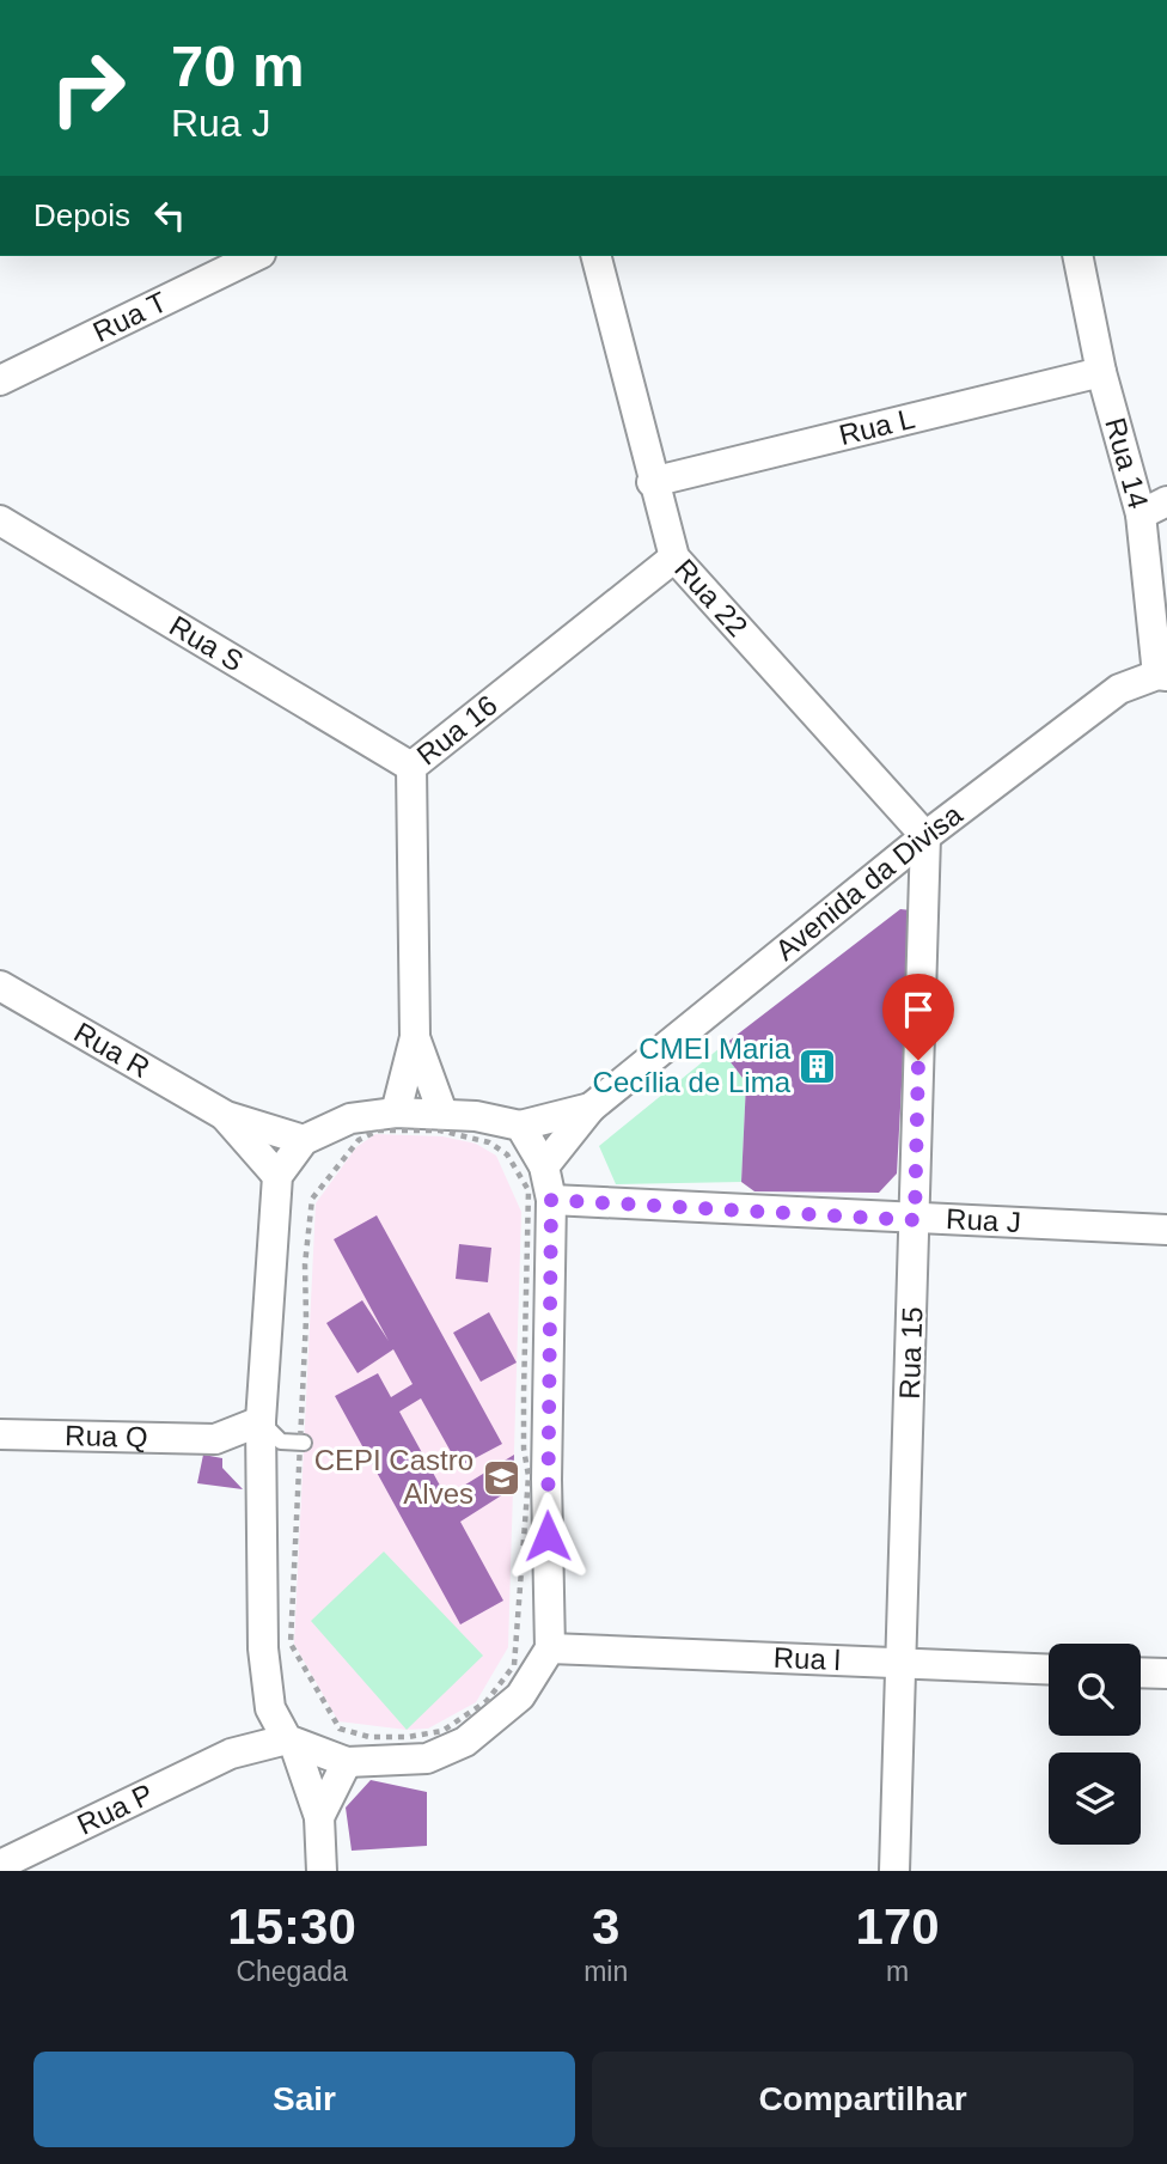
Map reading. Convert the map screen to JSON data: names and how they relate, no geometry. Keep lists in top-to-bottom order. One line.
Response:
{"streets":{"street":["Rua T","Rua L","Rua 14","Rua 22","Rua S","Rua 16","Avenida da Divisa","Rua R","Rua J","Rua 15","Rua Q","Rua l","Rua P"]},"crossings":[["Rua L","Rua 14"],["Rua L","Rua 22"],["Rua 14","Avenida da Divisa"],["Rua 22","Rua 16"],["Rua 22","Avenida da Divisa"],["Rua 22","Rua 15"],["Rua S","Rua 16"],["Avenida da Divisa","Rua 15"],["Rua J","Rua 15"],["Rua 15","Rua l"]],"places":{"building":["CMEI Maria Cecília de Lima"],"school or university":["CEPI Castro Alves"]},"page":{"turn":["70 m","Rua J"],"then":"Depois","eta":["15:30","Chegada","3","min","170","m"],"buttons":["Sair","Compartilhar"]}}
